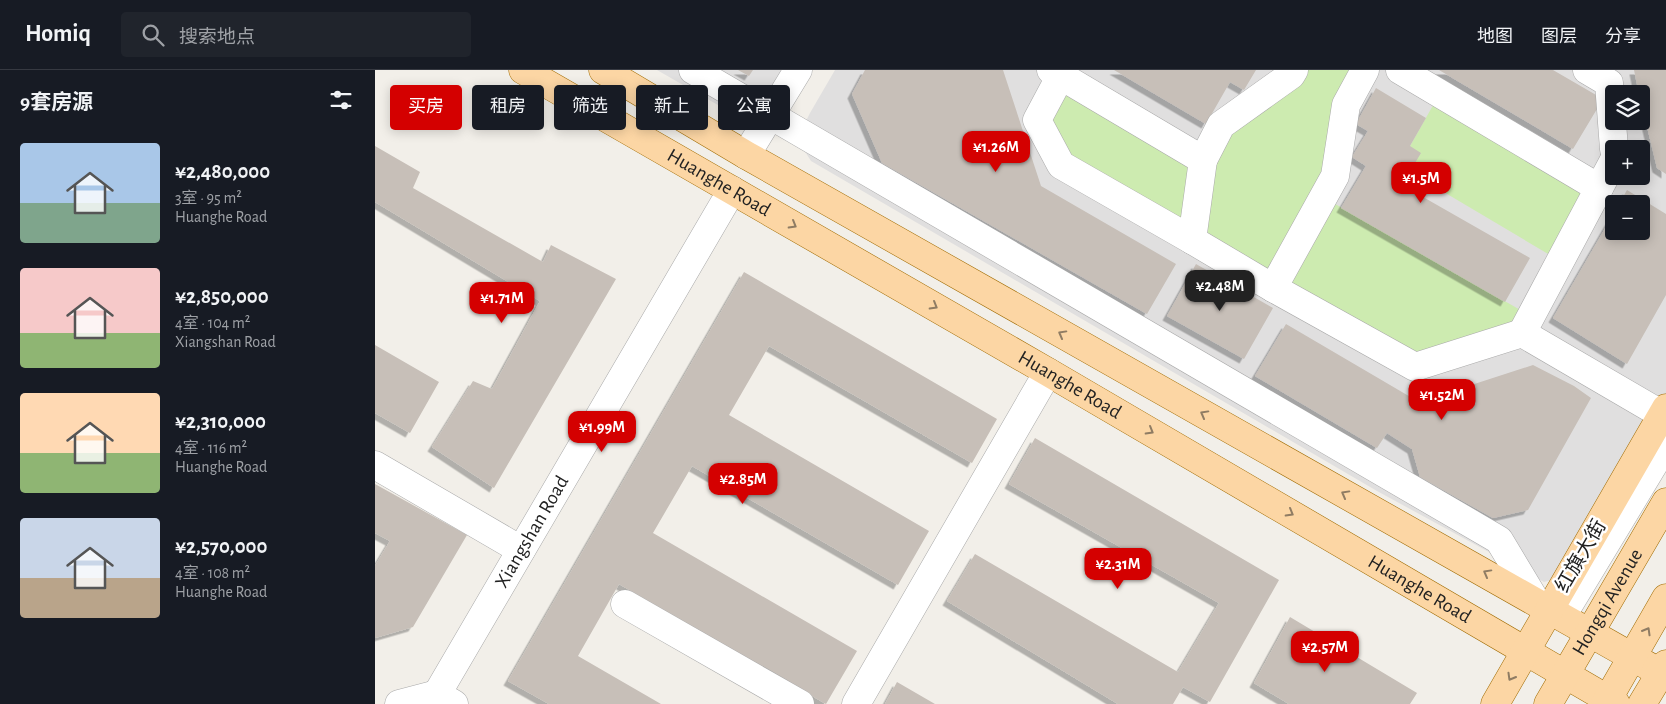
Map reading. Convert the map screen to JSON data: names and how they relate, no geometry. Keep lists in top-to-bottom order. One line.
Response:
{"streets":{"main road":["Huanghe Road","红旗大街","Hongqi Avenue"],"street":["Xiangshan Road"]},"crossings":[["Huanghe Road","Xiangshan Road"],["Huanghe Road","红旗大街"],["Huanghe Road","Hongqi Avenue"]],"page":{"header":"Homiq","search":"搜索地点","nav":["地图","图层","分享"],"heading":"9套房源","map_buttons":["+","−"],"chip":["买房","租房","筛选","新上","公寓"],"list":[{"name":"¥2,480,000","note":"3室 · 95 m² · Huanghe Road"},{"name":"¥2,850,000","note":"4室 · 104 m² · Xiangshan Road"},{"name":"¥2,310,000","note":"4室 · 116 m² · Huanghe Road"},{"name":"¥2,570,000","note":"4室 · 108 m² · Huanghe Road"}],"price":["¥1.26M","¥1.5M","¥2.48M","¥1.71M","¥1.52M","¥1.99M","¥2.85M","¥2.31M","¥2.57M"]}}
